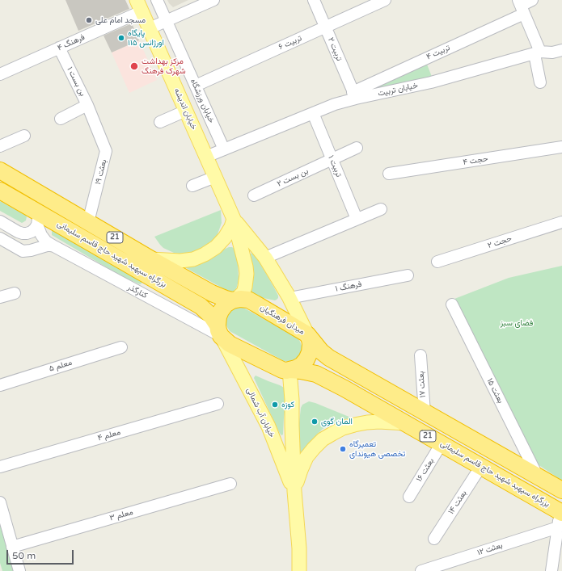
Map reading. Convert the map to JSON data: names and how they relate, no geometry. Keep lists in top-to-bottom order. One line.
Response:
{"streets":{"highway":["21","بزرگراه سپهبد شهید حاج قاسم سلیمانی","میدان فرهنگیان"],"main road":["خیابان اندیشه","خیابان آب شمالی"],"street":["فرهنگ ۴","تربیت ۶","تربیت ۲","تربیت ۴","بن بست ۱","خیابان تربیت","خیابان ورزشگاه","حجت ۴","تربیت ۱","بعثت ۱۹","بن بست ۲","حجت ۲","فرهنگ ۱","کنارگذر","معلم ۵","بعثت ۱۷","بعثت ۱۵","معلم ۴","بعثت ۱۶","بعثت ۱۴","معلم ۳","بعثت ۱۲"]},"crossings":[["فرهنگ ۴","بن بست ۱"],["فرهنگ ۴","خیابان اندیشه"],["تربیت ۶","تربیت ۲"],["تربیت ۶","خیابان ورزشگاه"],["تربیت ۲","تربیت ۴"],["تربیت ۲","خیابان تربیت"],["تربیت ۴","خیابان تربیت"],["بن بست ۱","بعثت ۱۹"],["خیابان تربیت","خیابان ورزشگاه"],["خیابان تربیت","خیابان اندیشه"],["خیابان تربیت","تربیت ۱"],["خیابان اندیشه","21"],["خیابان اندیشه","بزرگراه سپهبد شهید حاج قاسم سلیمانی"],["خیابان اندیشه","فرهنگ ۱"],["خیابان اندیشه","میدان فرهنگیان"],["تربیت ۱","بن بست ۲"],["بعثت ۱۹","بزرگراه سپهبد شهید حاج قاسم سلیمانی"],["21","بزرگراه سپهبد شهید حاج قاسم سلیمانی"],["21","کنارگذر"],["21","میدان فرهنگیان"],["21","بعثت ۱۷"],["21","بعثت ۱۵"],["21","خیابان آب شمالی"],["بزرگراه سپهبد شهید حاج قاسم سلیمانی","کنارگذر"],["بزرگراه سپهبد شهید حاج قاسم سلیمانی","میدان فرهنگیان"],["بزرگراه سپهبد شهید حاج قاسم سلیمانی","خیابان آب شمالی"],["بزرگراه سپهبد شهید حاج قاسم سلیمانی","بعثت ۱۶"],["بزرگراه سپهبد شهید حاج قاسم سلیمانی","بعثت ۱۴"],["بزرگراه سپهبد شهید حاج قاسم سلیمانی","بعثت ۱۲"],["کنارگذر","خیابان آب شمالی"],["میدان فرهنگیان","خیابان آب شمالی"]],"parks":["فضای سبز"],"places":["مسجد امام علی","پایگاه اورژانس ۱۱۵","مرکز بهداشت شهرک فرهنگ","کوزه","المان گوی","تعمیرگاه تخصصی هیوندای"],"scale_bar":"50 m"}
